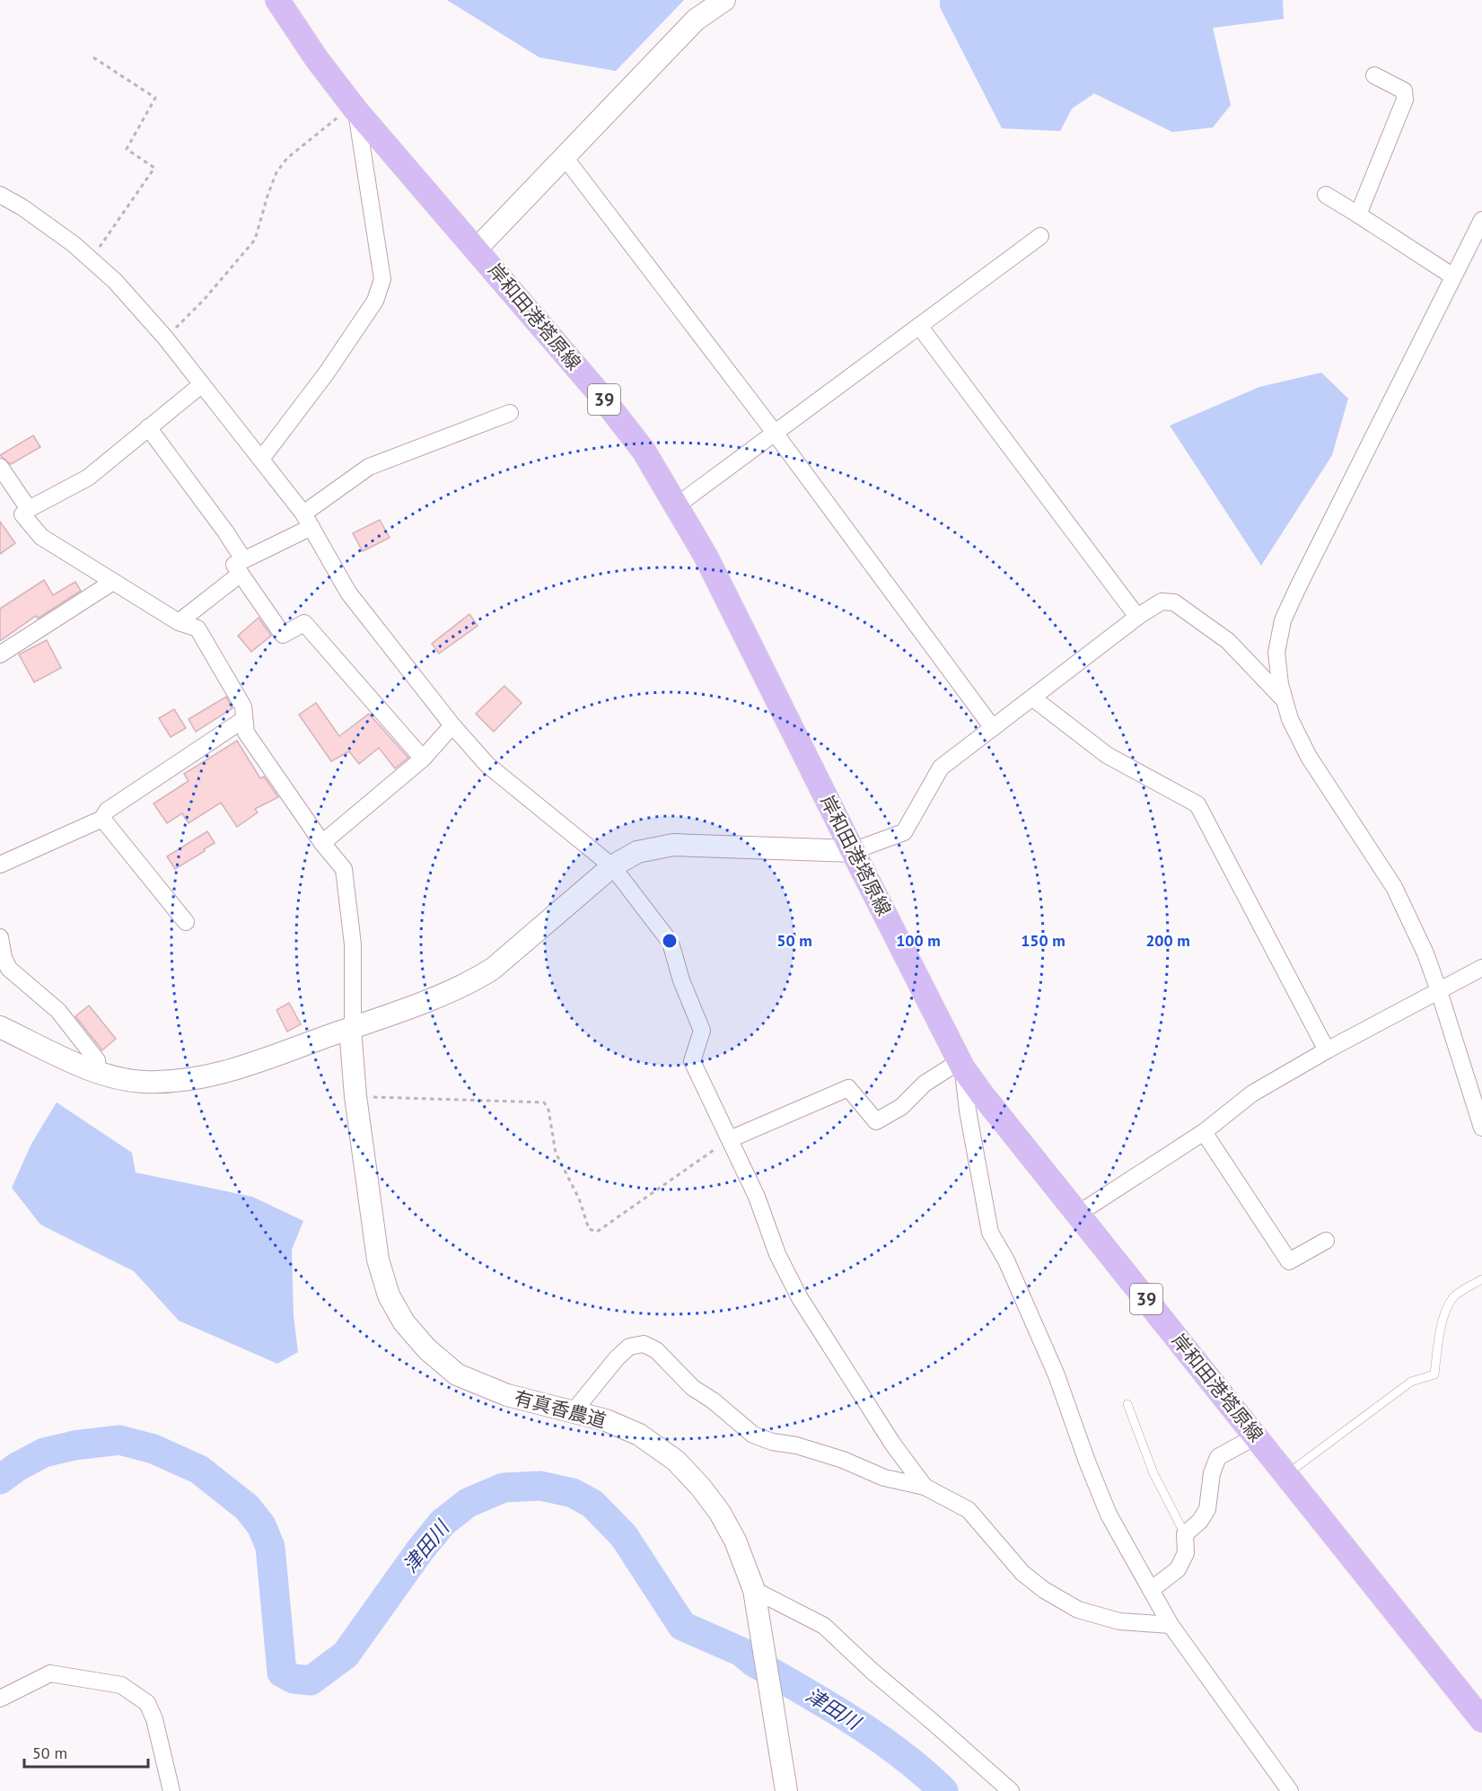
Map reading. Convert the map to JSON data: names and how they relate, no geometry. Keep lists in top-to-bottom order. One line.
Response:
{"streets":{"main road":["岸和田港塔原線","39"],"street":["有真香農道"]},"water":["津田川"],"scale_bar":"50 m","rings":["50 m","100 m","150 m","200 m"]}
